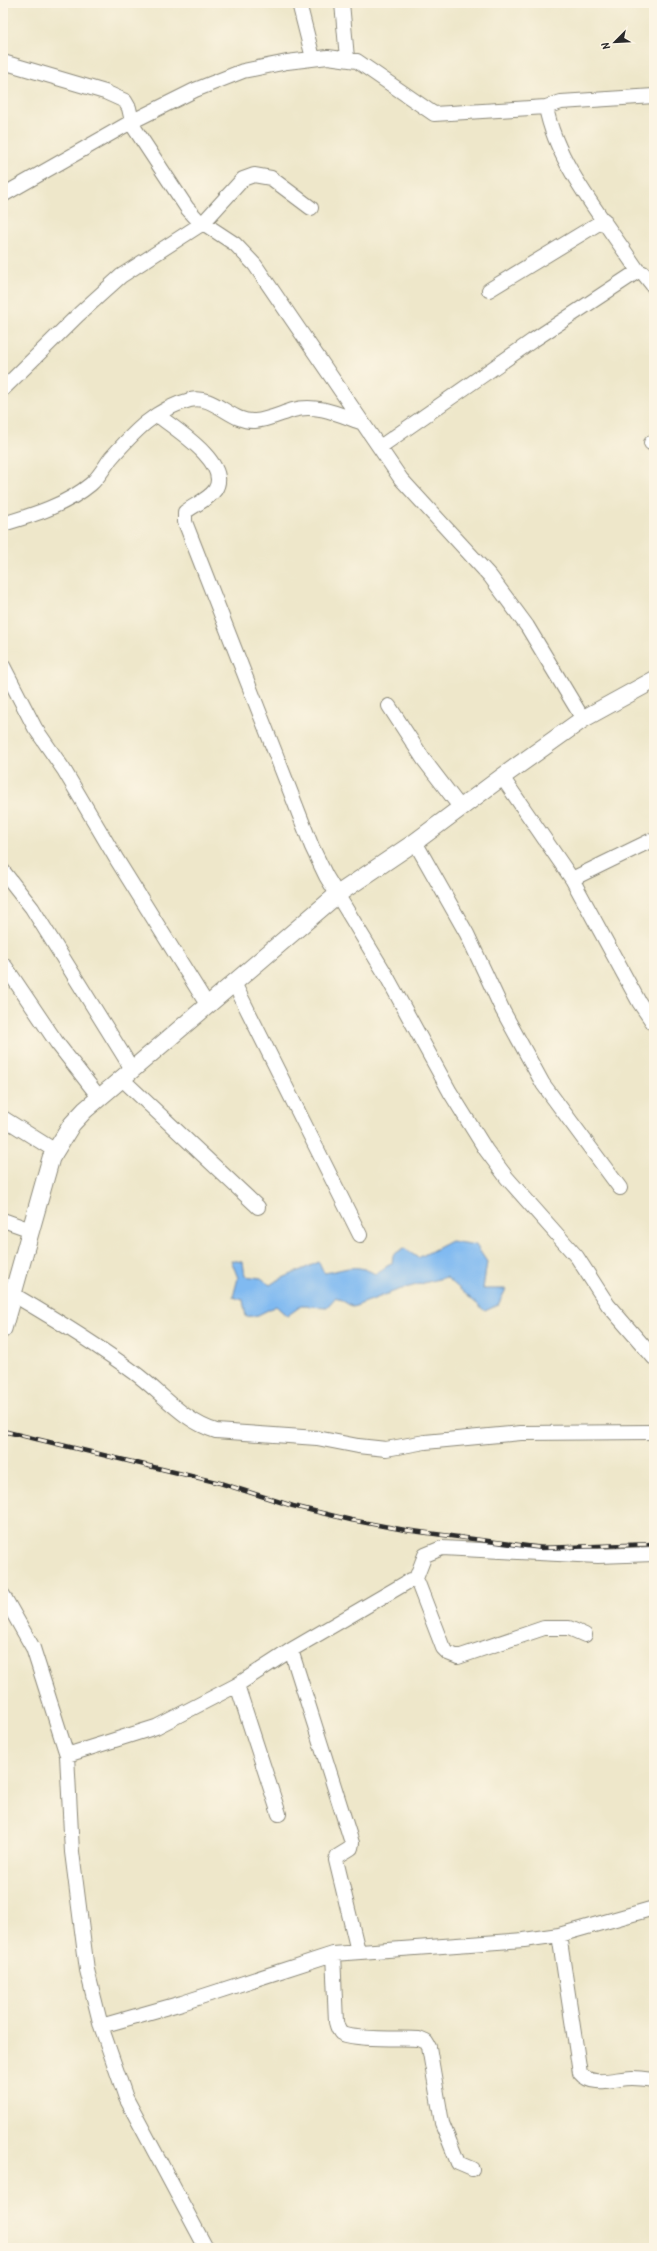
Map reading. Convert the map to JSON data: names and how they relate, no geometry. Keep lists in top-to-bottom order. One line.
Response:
{"north":"bottom left"}
